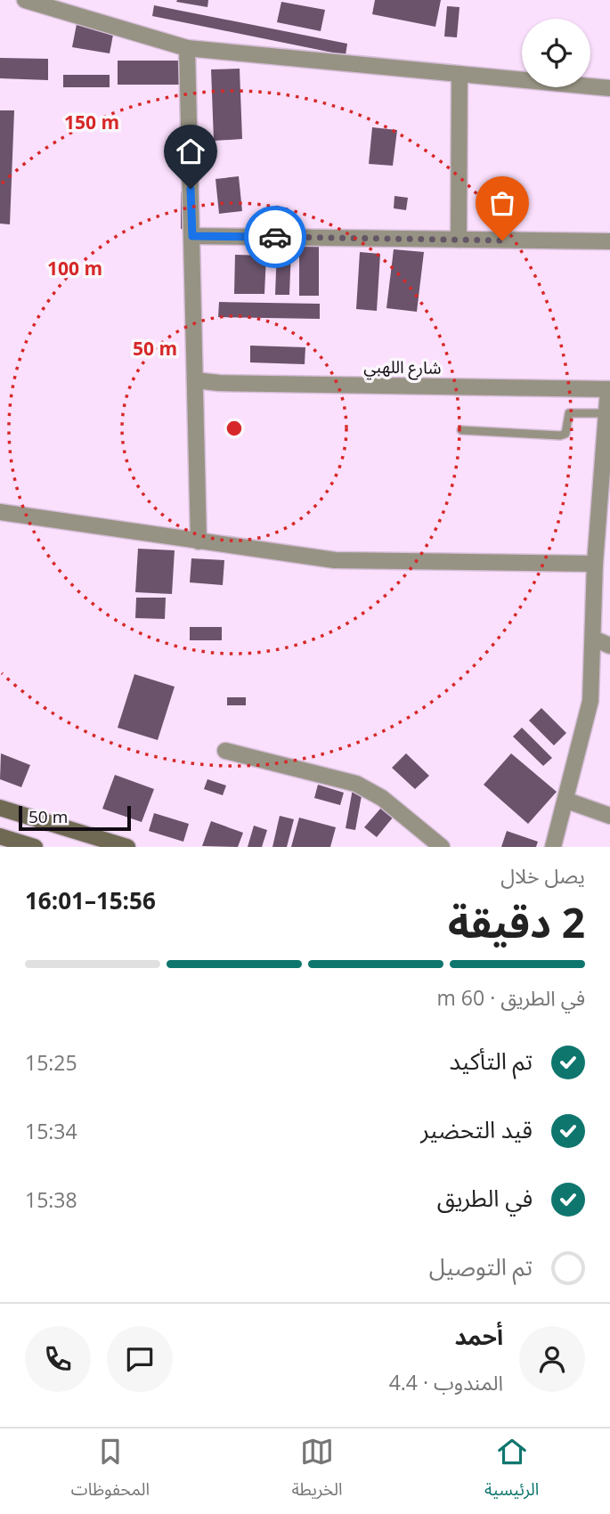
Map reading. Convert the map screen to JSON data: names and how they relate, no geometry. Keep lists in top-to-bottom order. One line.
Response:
{"streets":{"street":["شارع اللهبي"]},"scale_bar":"50 m","page":{"scale":"50 m","heading":["2 دقيقة","يصل خلال","15:56–16:01"],"panel":["أحمد","المندوب · 4.4"],"bar":"في الطريق · 60 m","list":[["تم التأكيد","15:25"],["قيد التحضير","15:34"],["في الطريق","15:38"],"تم التوصيل"],"tabs":["الرئيسية","الخريطة","المحفوظات"]},"rings":["150 m","100 m","50 m"]}
